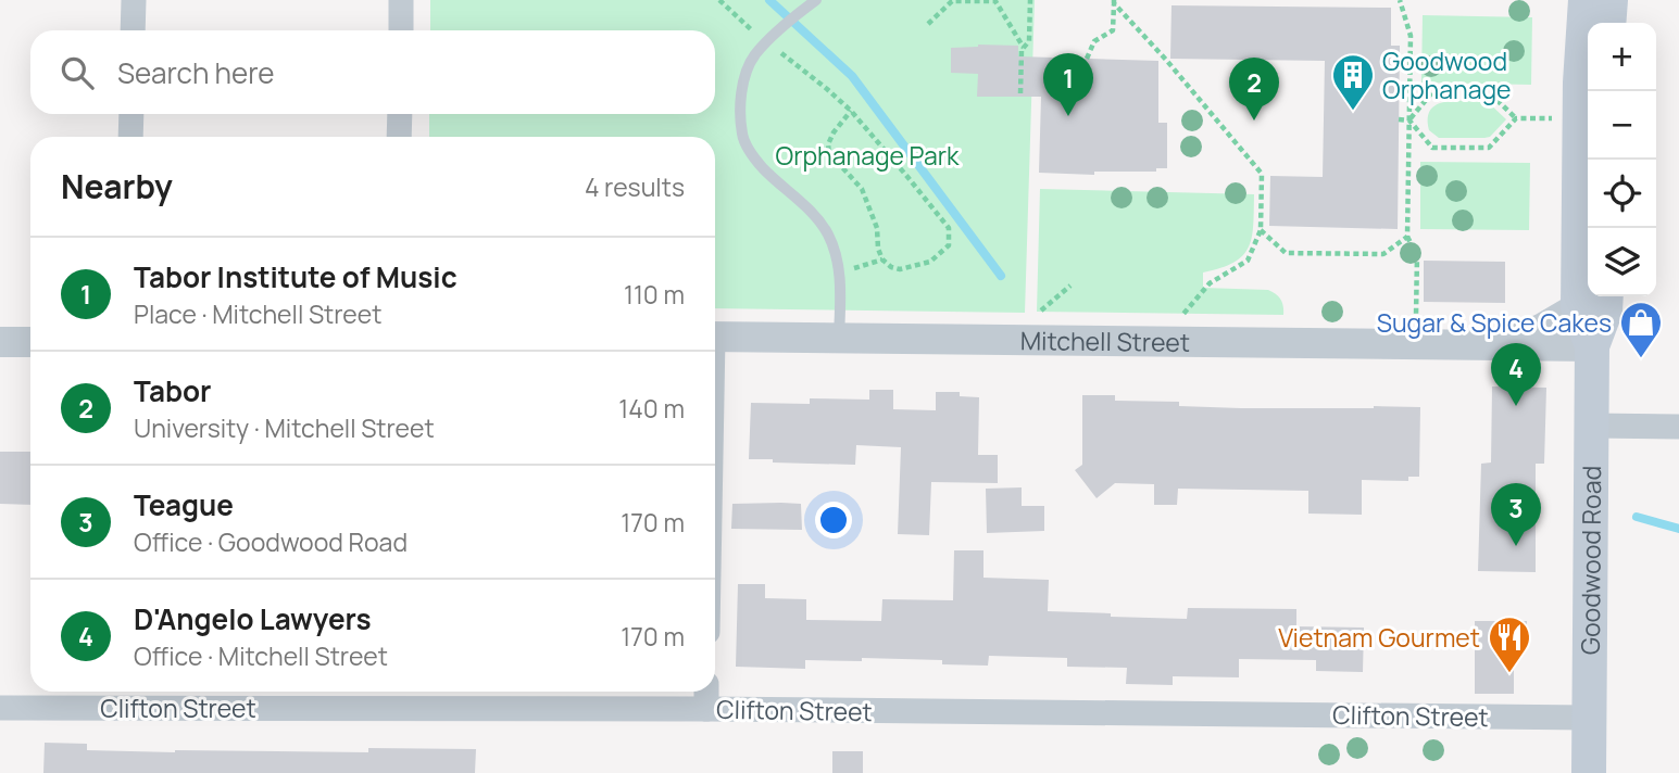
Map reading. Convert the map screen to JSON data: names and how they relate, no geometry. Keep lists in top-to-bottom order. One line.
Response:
{"streets":{"main road":["Goodwood Road"],"street":["Mitchell Street","Clifton Street"]},"crossings":[["Mitchell Street","Goodwood Road"],["Goodwood Road","Clifton Street"]],"parks":["Orphanage Park"],"places":{"building":["Goodwood Orphanage"],"shop":["Sugar & Spice Cakes"],"restaurant":["Vietnam Gourmet"]},"page":{"map_buttons":["+","−"],"search":"Search here","pins":["1","2","4","3"],"heading":["Nearby","4 results"],"list":[{"mark":"1","name":"Tabor Institute of Music","note":"Place · Mitchell Street","value":"110 m"},{"mark":"2","name":"Tabor","note":"University · Mitchell Street","value":"140 m"},{"mark":"3","name":"Teague","note":"Office · Goodwood Road","value":"170 m"},{"mark":"4","name":"D'Angelo Lawyers","note":"Office · Mitchell Street","value":"170 m"}]}}
